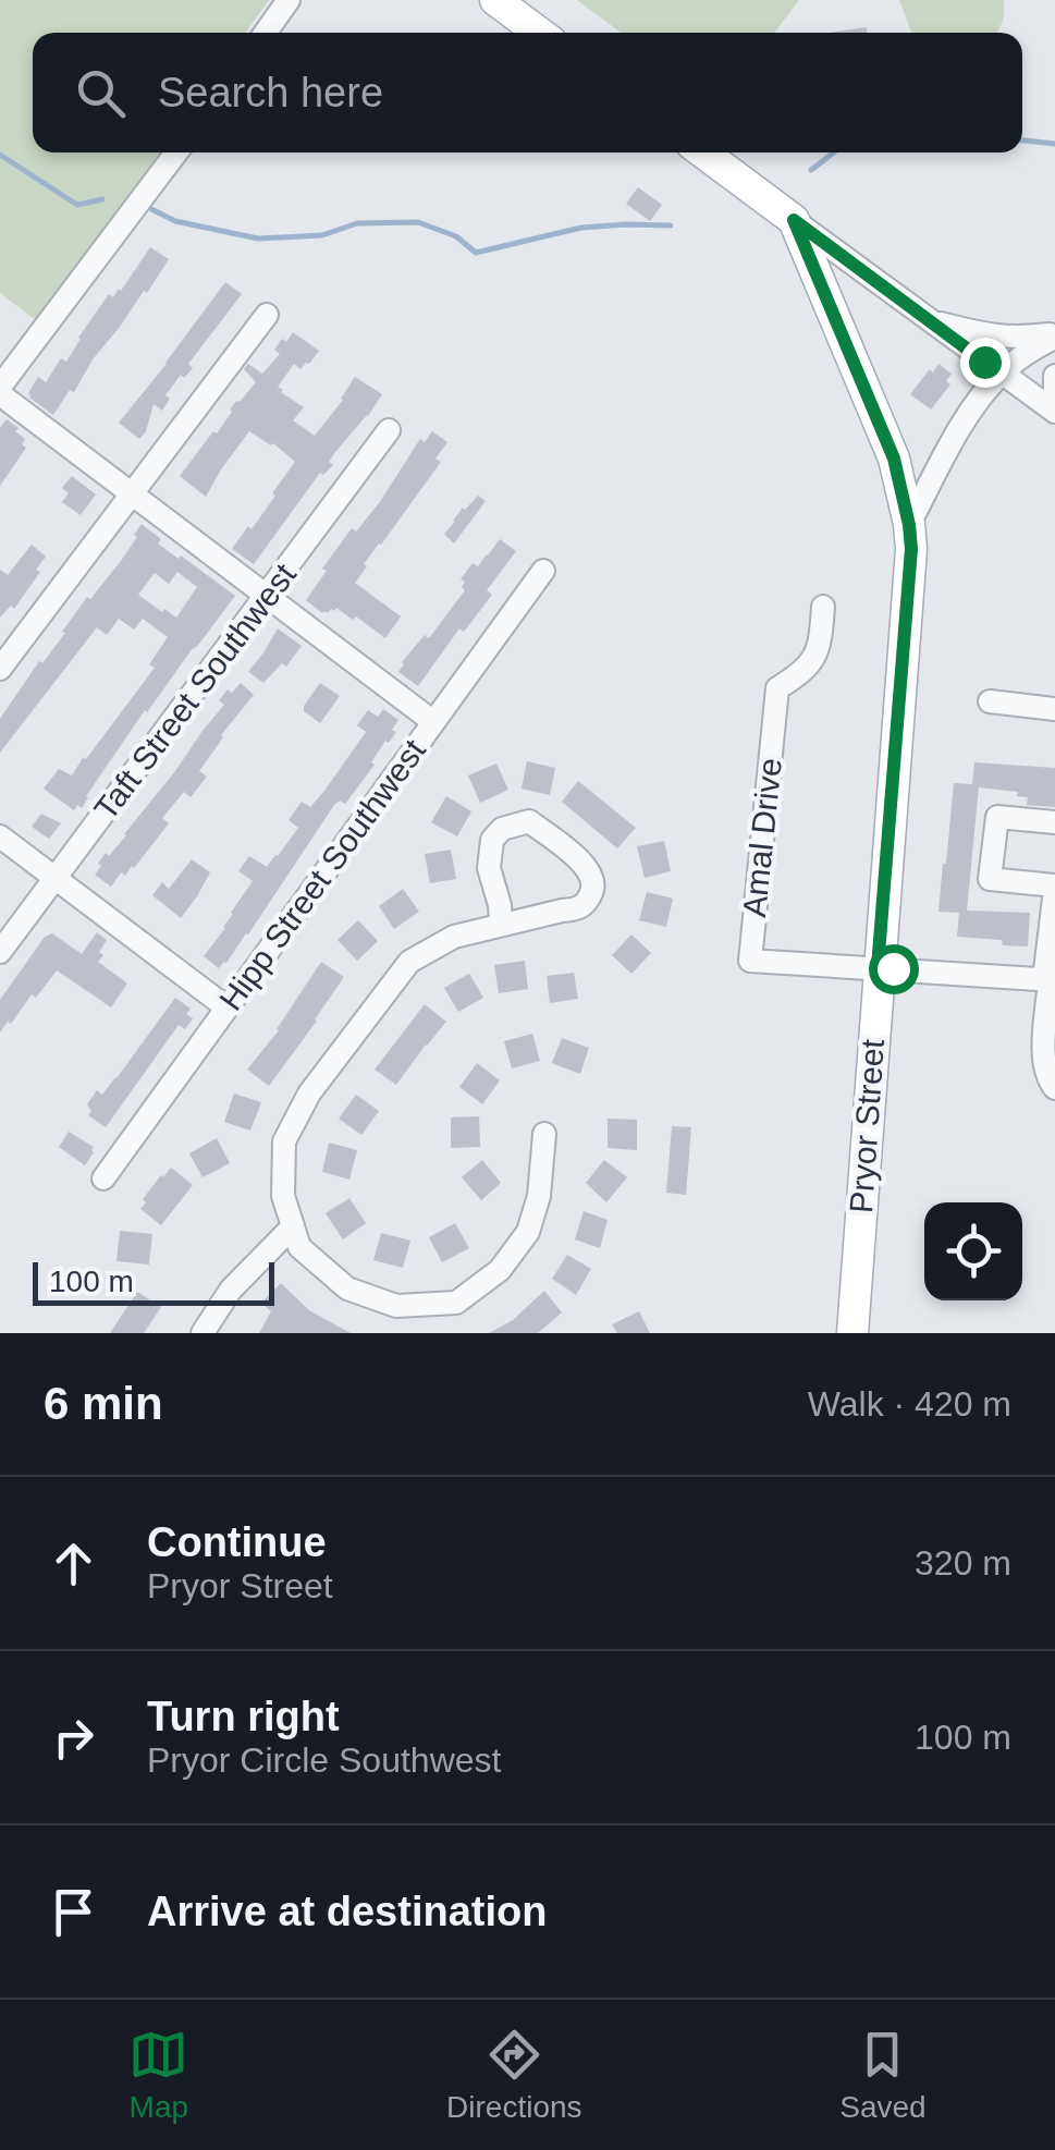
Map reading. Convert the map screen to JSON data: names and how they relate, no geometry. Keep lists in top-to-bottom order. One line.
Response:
{"streets":{"main road":["Pryor Street"],"street":["Taft Street Southwest","Amal Drive","Hipp Street Southwest"]},"crossings":[["Amal Drive","Pryor Street"]],"scale_bar":"100 m","page":{"search":"Search here","scale":"100 m","heading":["6 min","Walk · 420 m"],"list":[["Continue","Pryor Street","320 m"],["Turn right","Pryor Circle Southwest","100 m"],"Arrive at destination"],"nav":["Map","Directions","Saved"]}}
